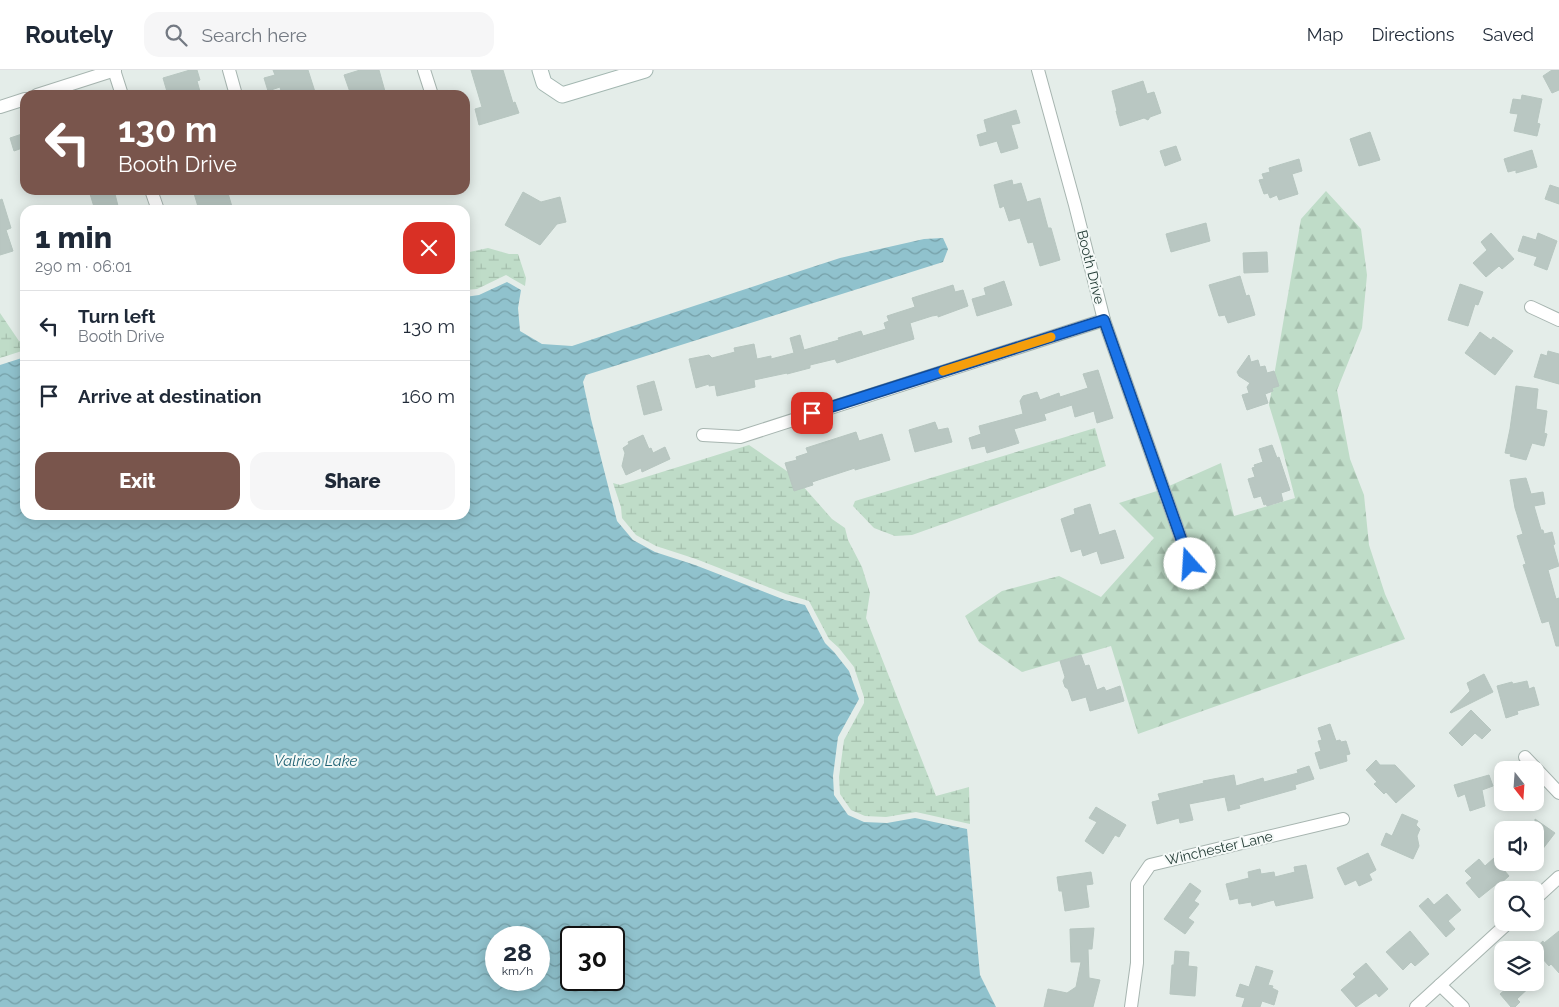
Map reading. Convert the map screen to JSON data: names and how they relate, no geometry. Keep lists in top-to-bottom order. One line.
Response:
{"streets":{"street":["Booth Drive","Winchester Lane"]},"water":["Valrico Lake"],"north":"bottom","page":{"header":"Routely","search":"Search here","nav":["Map","Directions","Saved"],"turn":["130 m","Booth Drive"],"heading":["1 min","290 m · 06:01"],"list":[{"name":"Turn left","note":"Booth Drive","value":"130 m"},{"name":"Arrive at destination","value":"160 m"}],"buttons":["Exit","Share"],"speed":"28 km/h","limit":"30"}}
